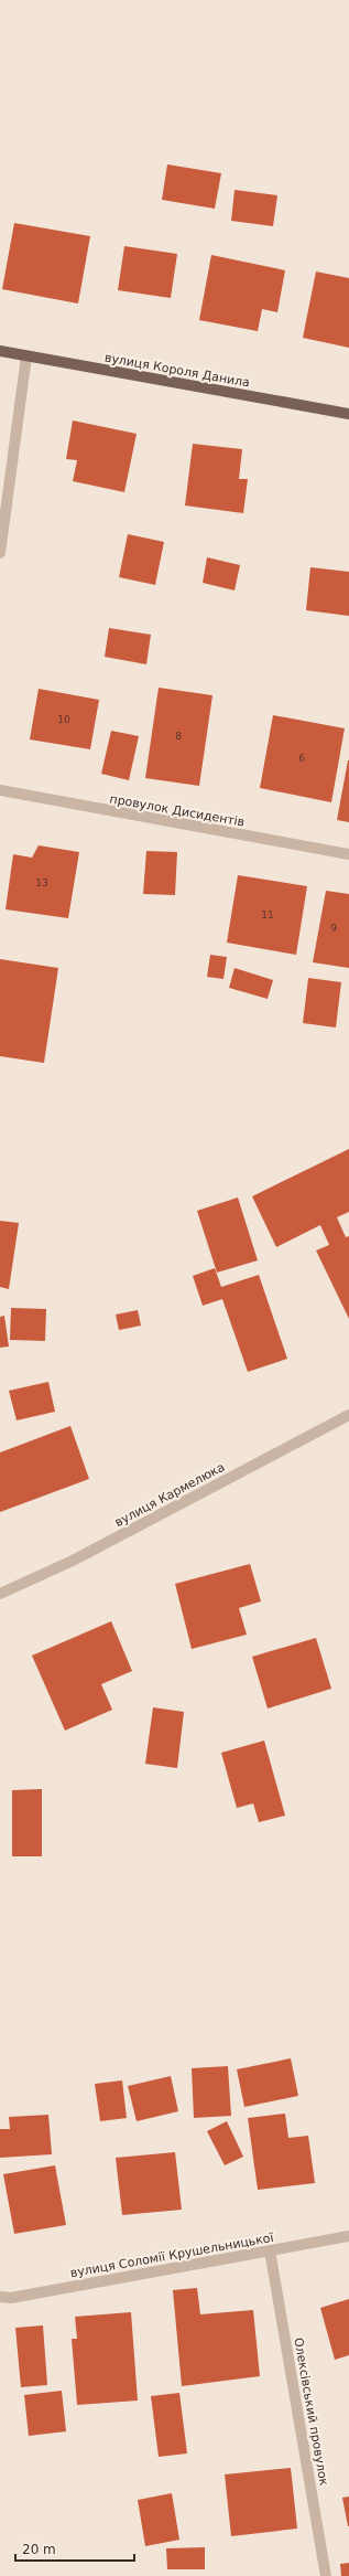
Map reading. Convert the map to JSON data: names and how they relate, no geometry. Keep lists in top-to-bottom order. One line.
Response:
{"streets":{"main road":["вулиця Короля Данила"],"street":["провулок Дисидентів","вулиця Кармелюка","вулиця Соломії Крушельницької","Олексівський провулок"]},"crossings":[["вулиця Соломії Крушельницької","Олексівський провулок"]],"house_numbers":["10","8","6","13","11","9"],"scale_bar":"20 m"}
